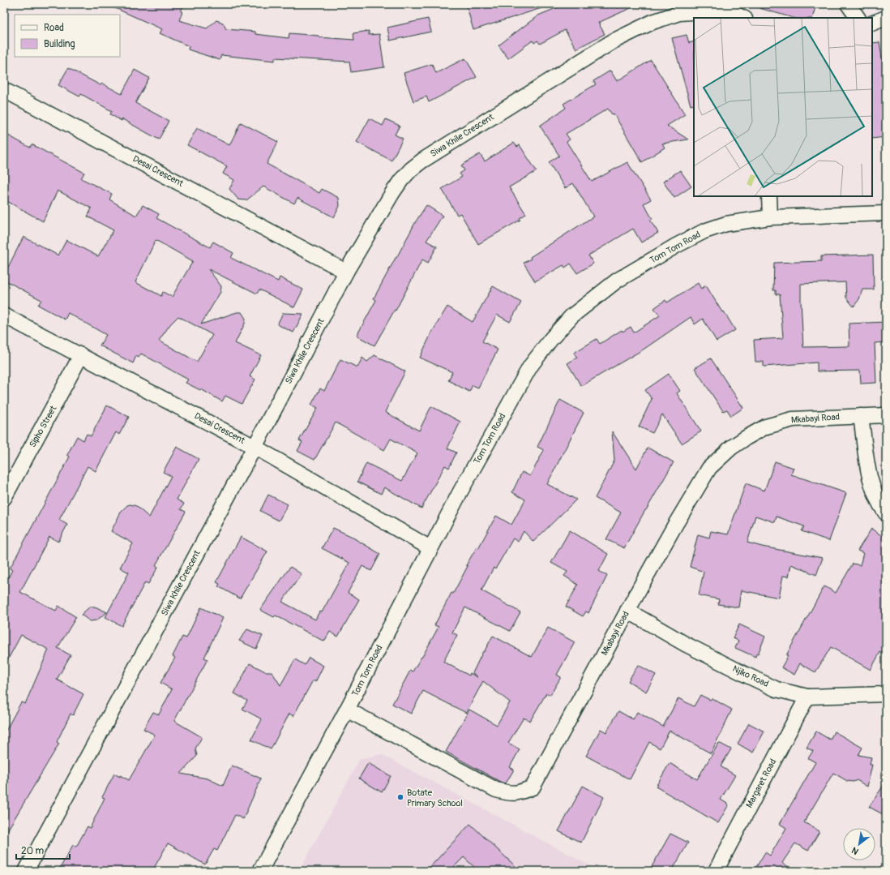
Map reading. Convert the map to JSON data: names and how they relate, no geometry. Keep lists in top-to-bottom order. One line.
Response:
{"streets":{"street":["Siwa Khile Crescent","Desai Crescent","Tom Tom Road","Mkabayi Road","Sipho Street","Njiko Road","Margaret Road"]},"crossings":[["Siwa Khile Crescent","Desai Crescent"],["Desai Crescent","Tom Tom Road"],["Desai Crescent","Sipho Street"],["Tom Tom Road","Mkabayi Road"],["Mkabayi Road","Njiko Road"],["Njiko Road","Margaret Road"]],"places":["Botate Primary School"],"legend":["Road","Building"],"scale_bar":"20 m","north":"bottom left"}
